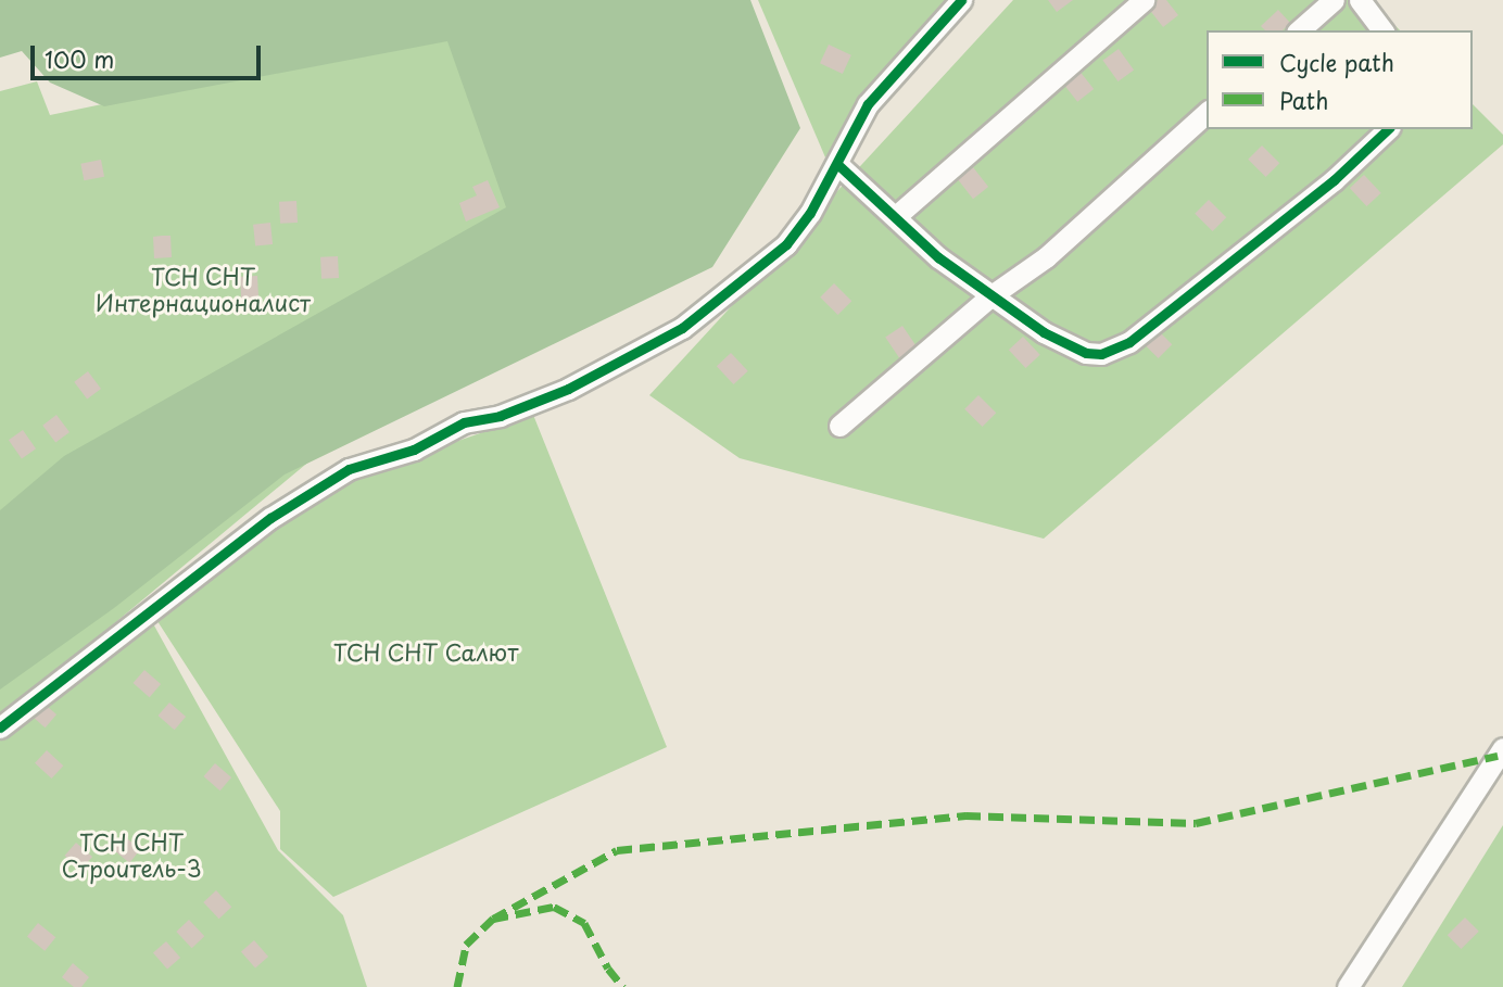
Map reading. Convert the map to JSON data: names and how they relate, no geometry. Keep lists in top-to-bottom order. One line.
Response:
{"parks":["ТСН СНТ Интернационалист","ТСН СНТ Салют","ТСН СНТ Строитель-3"],"legend":["Cycle path","Path"],"scale_bar":"100 m"}
